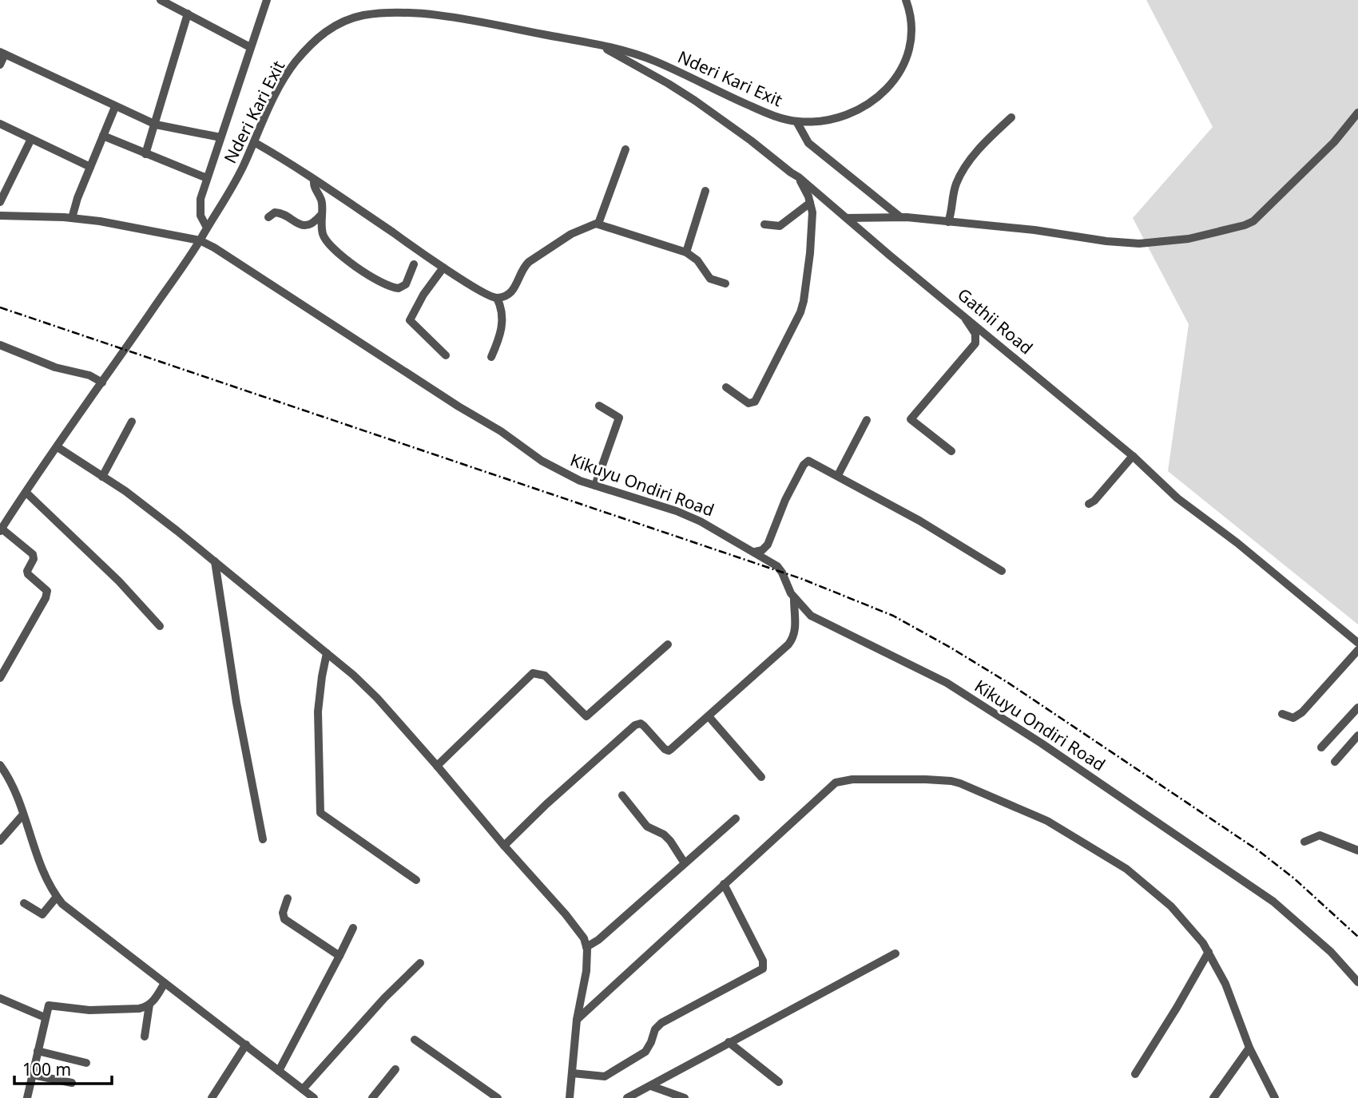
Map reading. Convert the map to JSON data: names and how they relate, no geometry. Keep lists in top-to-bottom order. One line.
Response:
{"streets":{"street":["Nderi Kari Exit","Gathii Road","Kikuyu Ondiri Road"]},"crossings":[["Nderi Kari Exit","Gathii Road"],["Nderi Kari Exit","Kikuyu Ondiri Road"]],"scale_bar":"100 m"}
